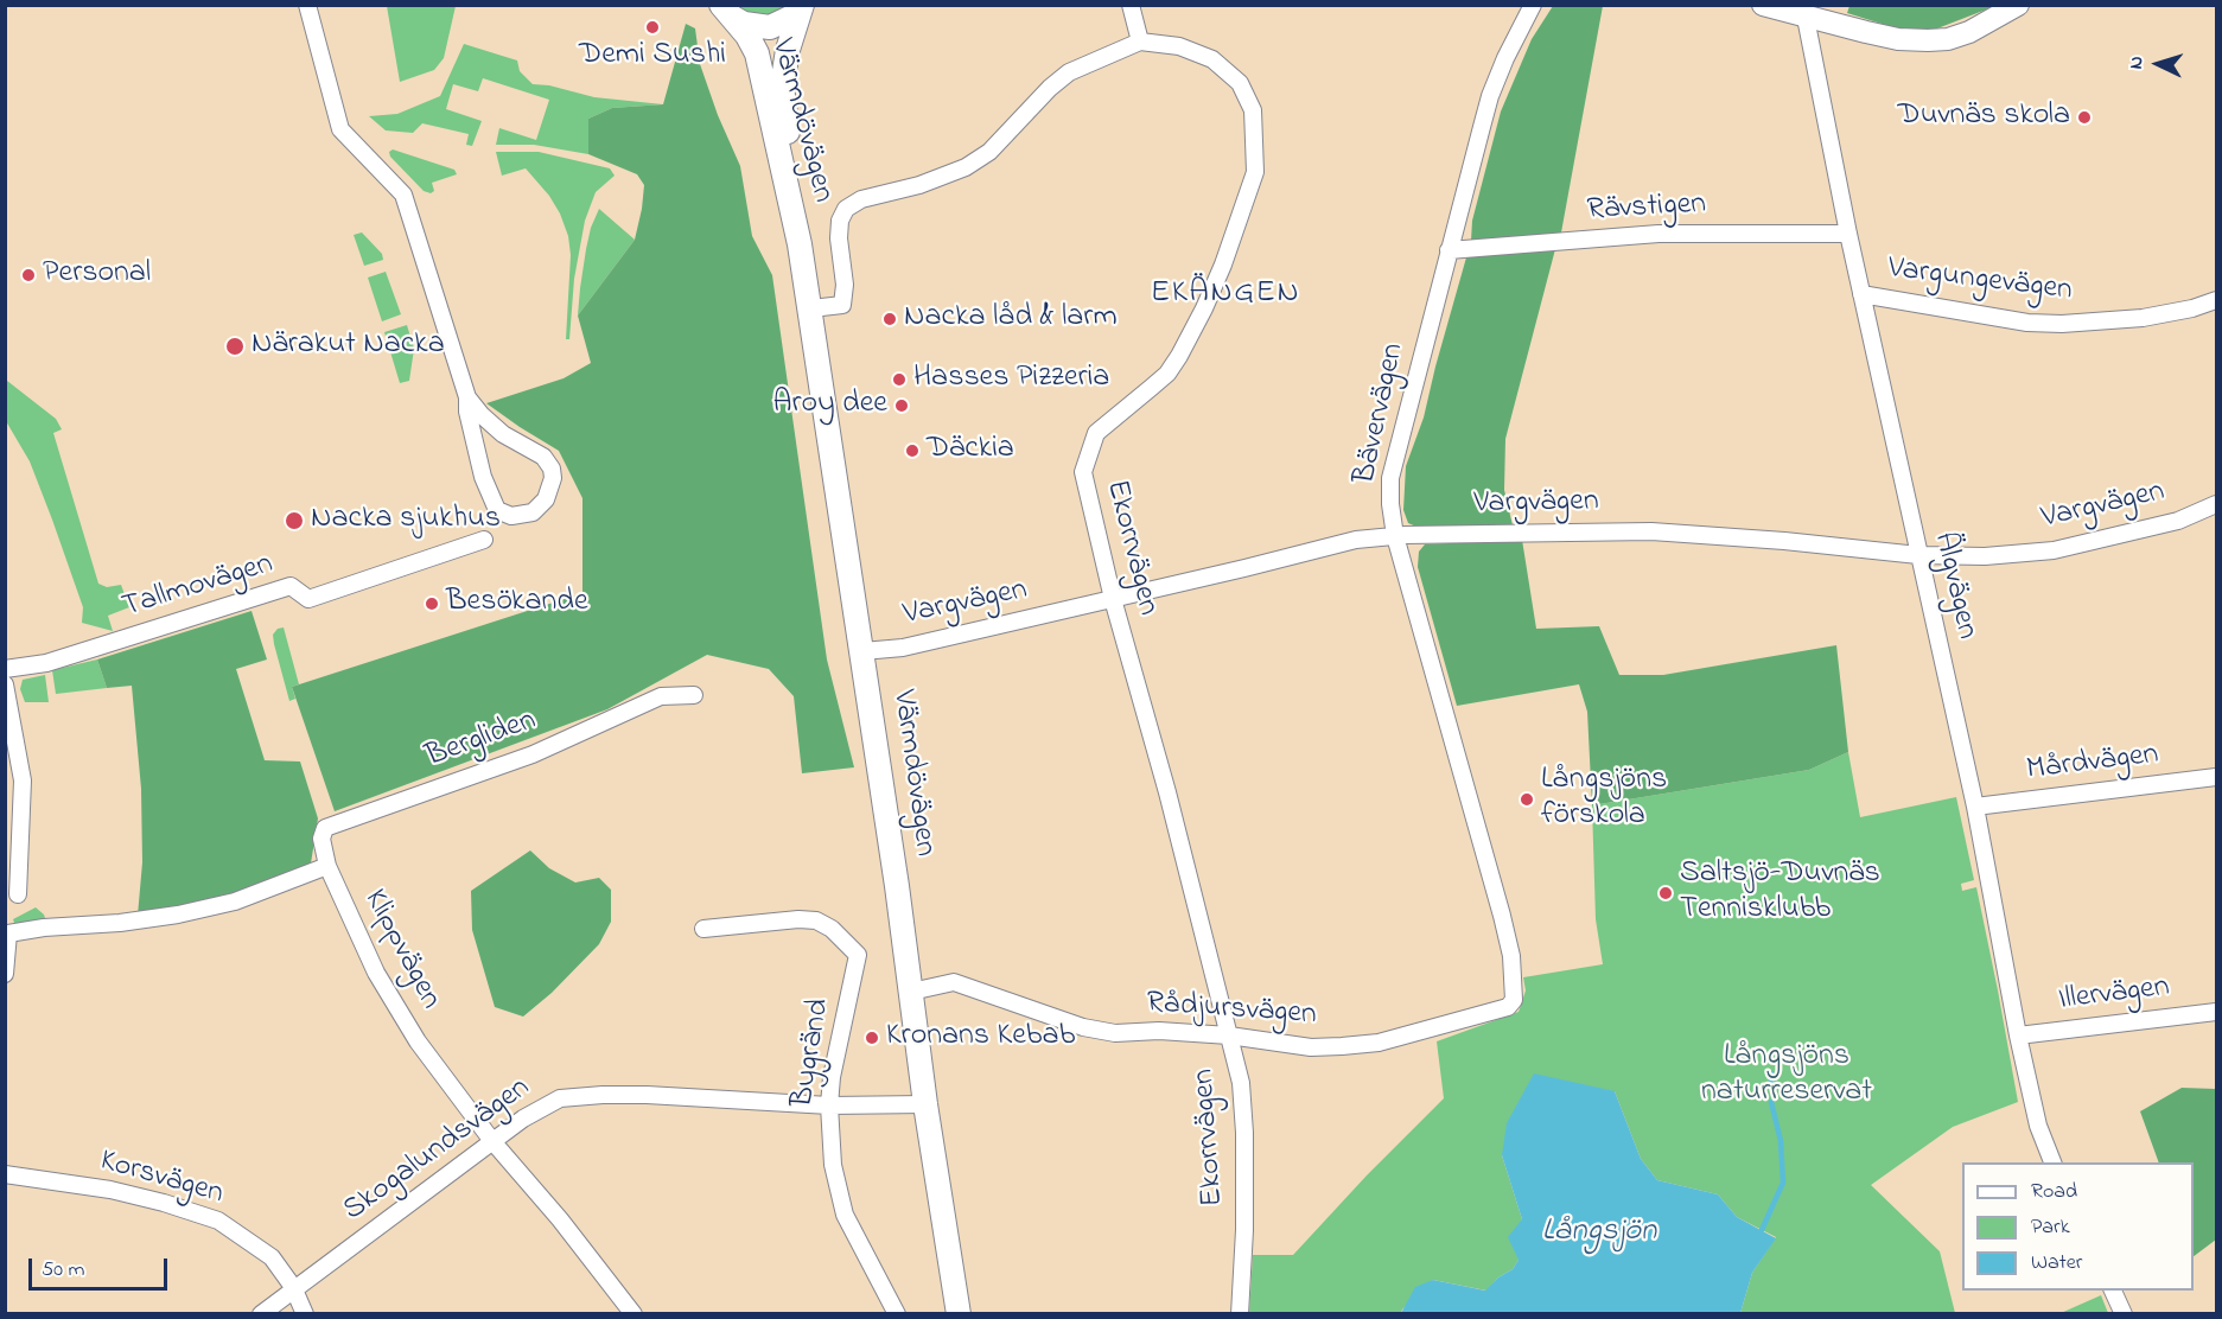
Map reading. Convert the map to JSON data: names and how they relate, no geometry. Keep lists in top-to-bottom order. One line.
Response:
{"streets":{"main road":["Värmdövägen"],"street":["Rävstigen","Vargungevägen","Bävervägen","Vargvägen","Ekorrvägen","Älgvägen","Tallmovägen","Bergliden","Mårdvägen","Klippvägen","Illervägen","Rådjursvägen","Bygränd","Skogalundsvägen","Korsvägen"]},"crossings":[["Värmdövägen","Vargvägen"],["Värmdövägen","Rådjursvägen"],["Värmdövägen","Skogalundsvägen"],["Rävstigen","Bävervägen"],["Rävstigen","Älgvägen"],["Vargungevägen","Älgvägen"],["Bävervägen","Vargvägen"],["Bävervägen","Rådjursvägen"],["Vargvägen","Ekorrvägen"],["Vargvägen","Älgvägen"],["Ekorrvägen","Rådjursvägen"],["Älgvägen","Mårdvägen"],["Älgvägen","Illervägen"],["Bergliden","Klippvägen"],["Klippvägen","Skogalundsvägen"],["Bygränd","Skogalundsvägen"],["Skogalundsvägen","Korsvägen"]],"districts":["EKÄNGEN"],"water":["Långsjön"],"parks":["Långsjöns naturreservat"],"places":["Demi Sushi","Duvnäs skola","Personal","Nacka låd & larm","Närakut Nacka","Hasses Pizzeria","Aroy dee","Däckia","Nacka sjukhus","Besökande","Långsjöns förskola","Saltsjö-Duvnäs Tennisklubb","Kronans Kebab"],"legend":["Road","Park","Water"],"scale_bar":"50 m","north":"left"}
